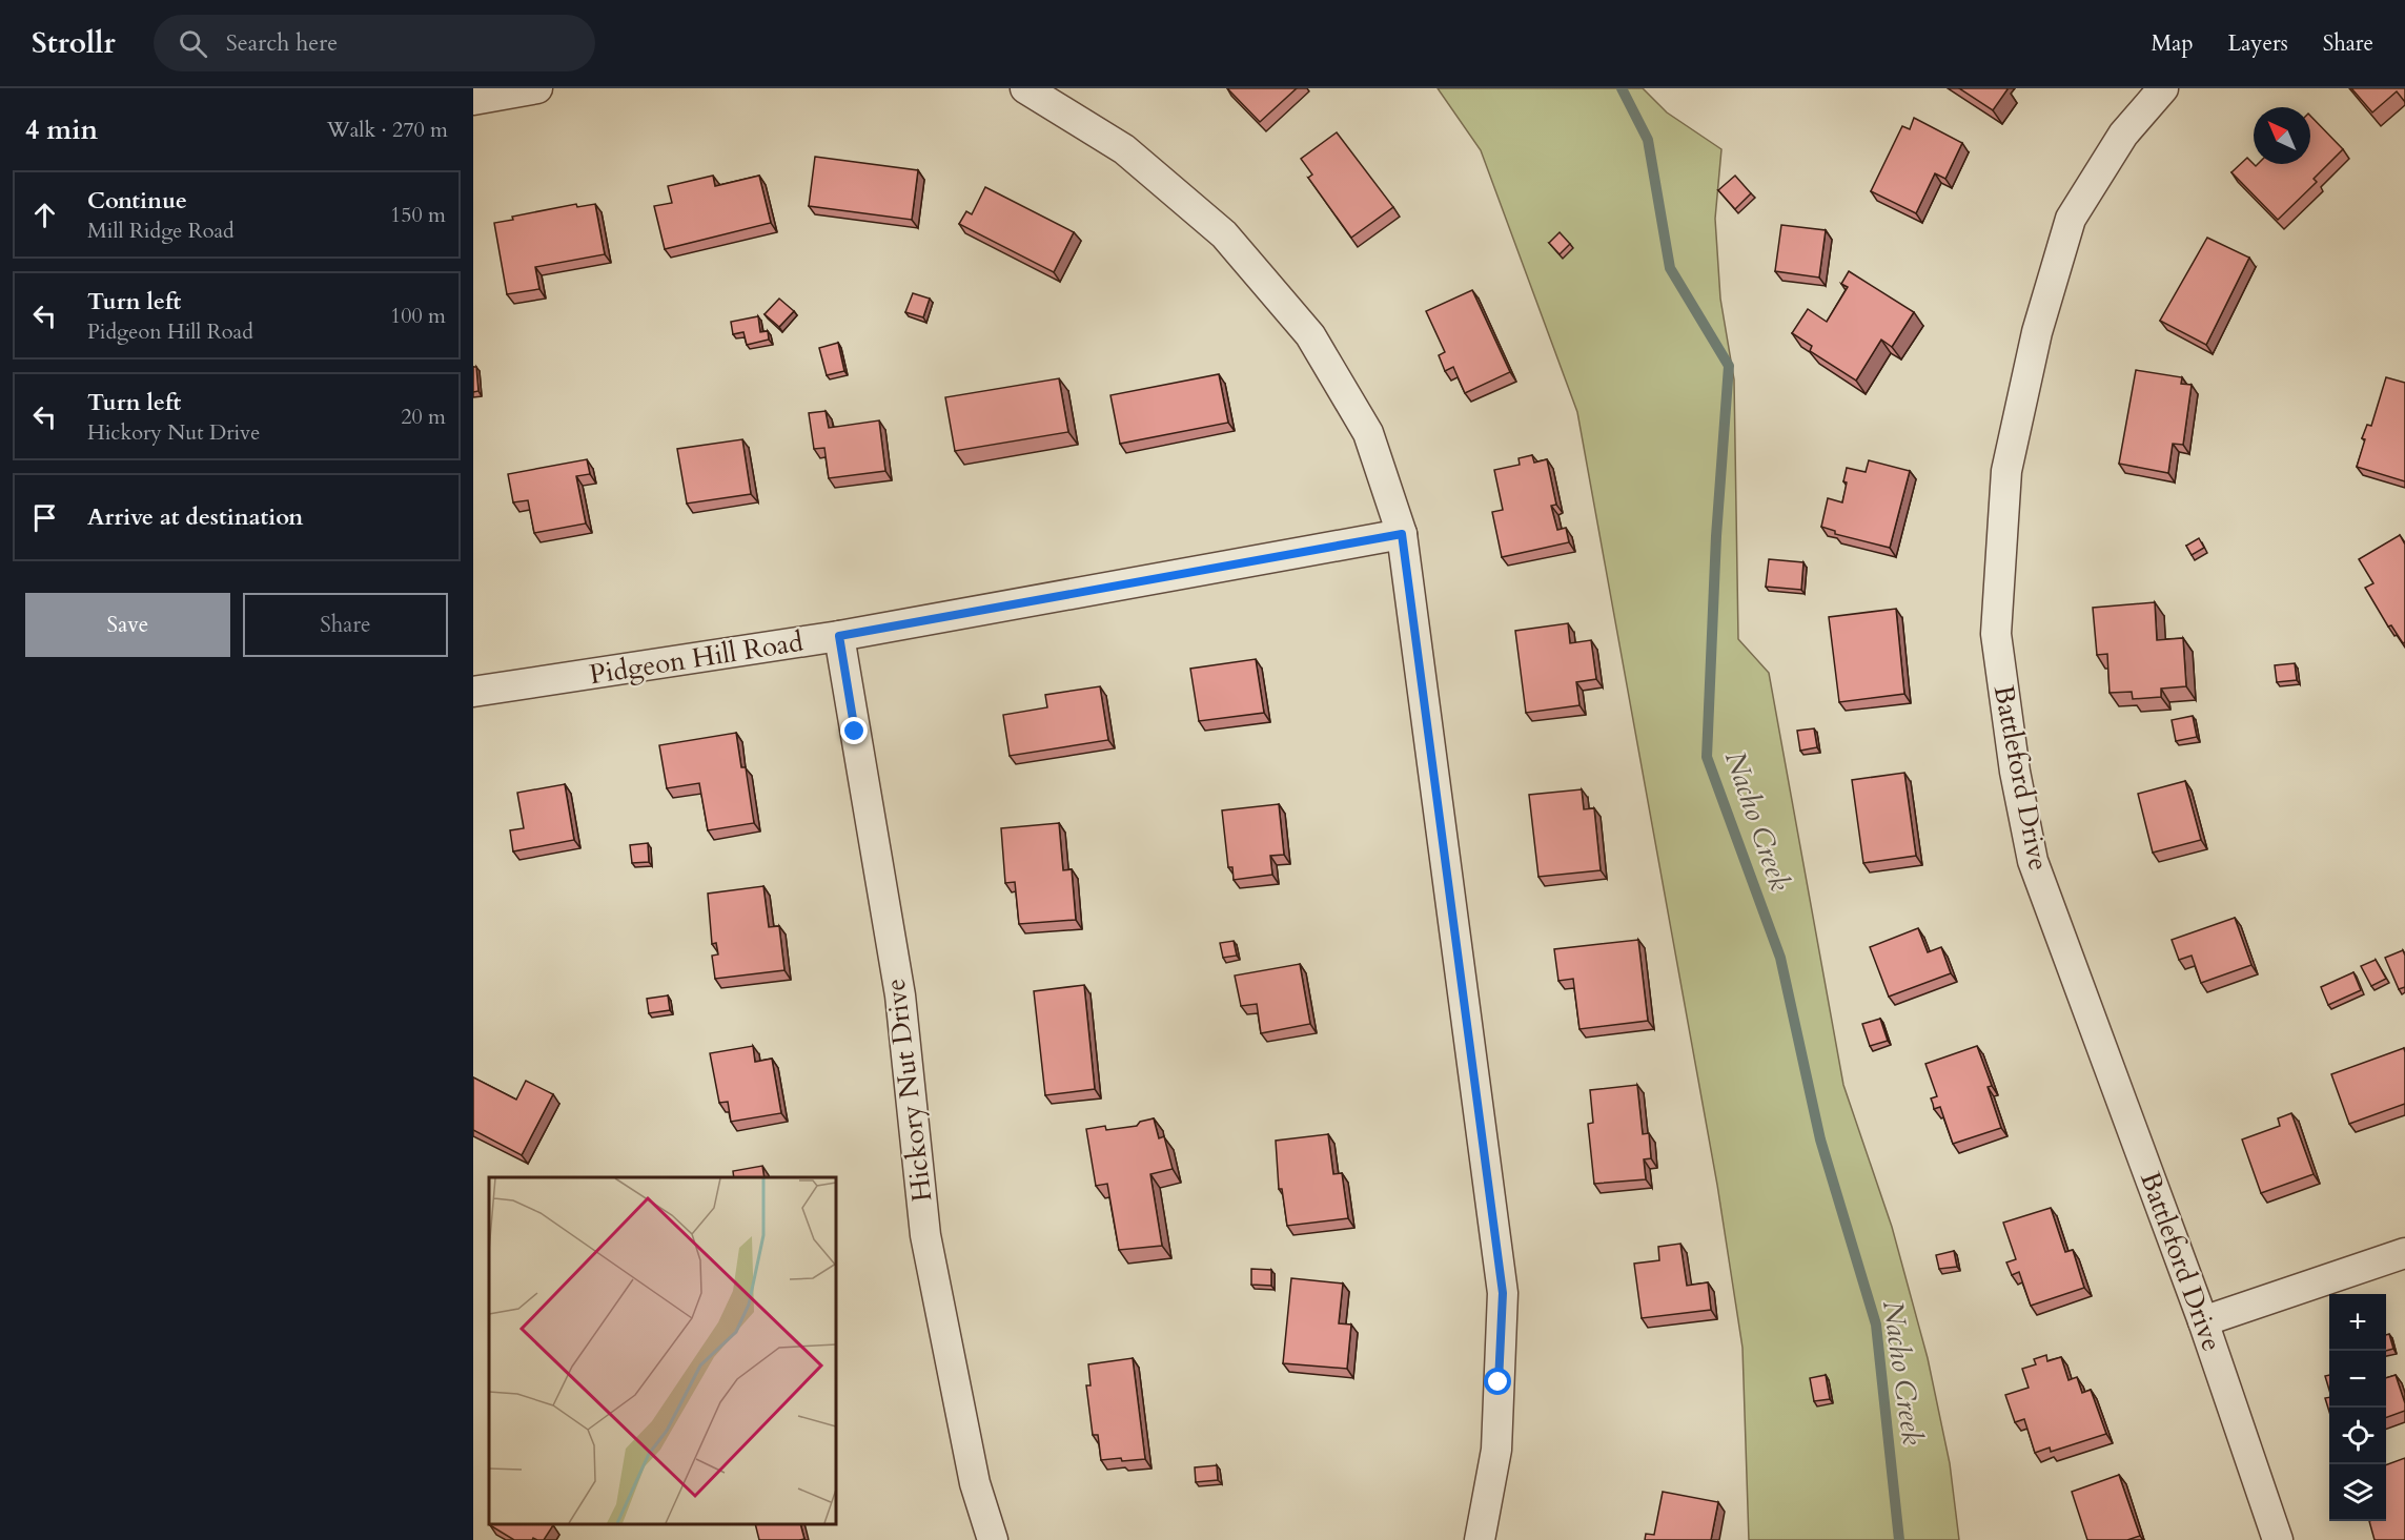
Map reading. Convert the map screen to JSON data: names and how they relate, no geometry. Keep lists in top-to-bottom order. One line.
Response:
{"streets":{"street":["Pidgeon Hill Road","Battleford Drive","Hickory Nut Drive"]},"crossings":[["Pidgeon Hill Road","Hickory Nut Drive"]],"water":["Nacho Creek"],"north":"top left","page":{"header":"Strollr","search":"Search here","nav":["Map","Layers","Share"],"heading":["4 min","Walk · 270 m"],"list":[["Continue","Mill Ridge Road","150 m"],["Turn left","Pidgeon Hill Road","100 m"],["Turn left","Hickory Nut Drive","20 m"],"Arrive at destination"],"buttons":["Save","Share"],"map_buttons":["+","−"]}}
